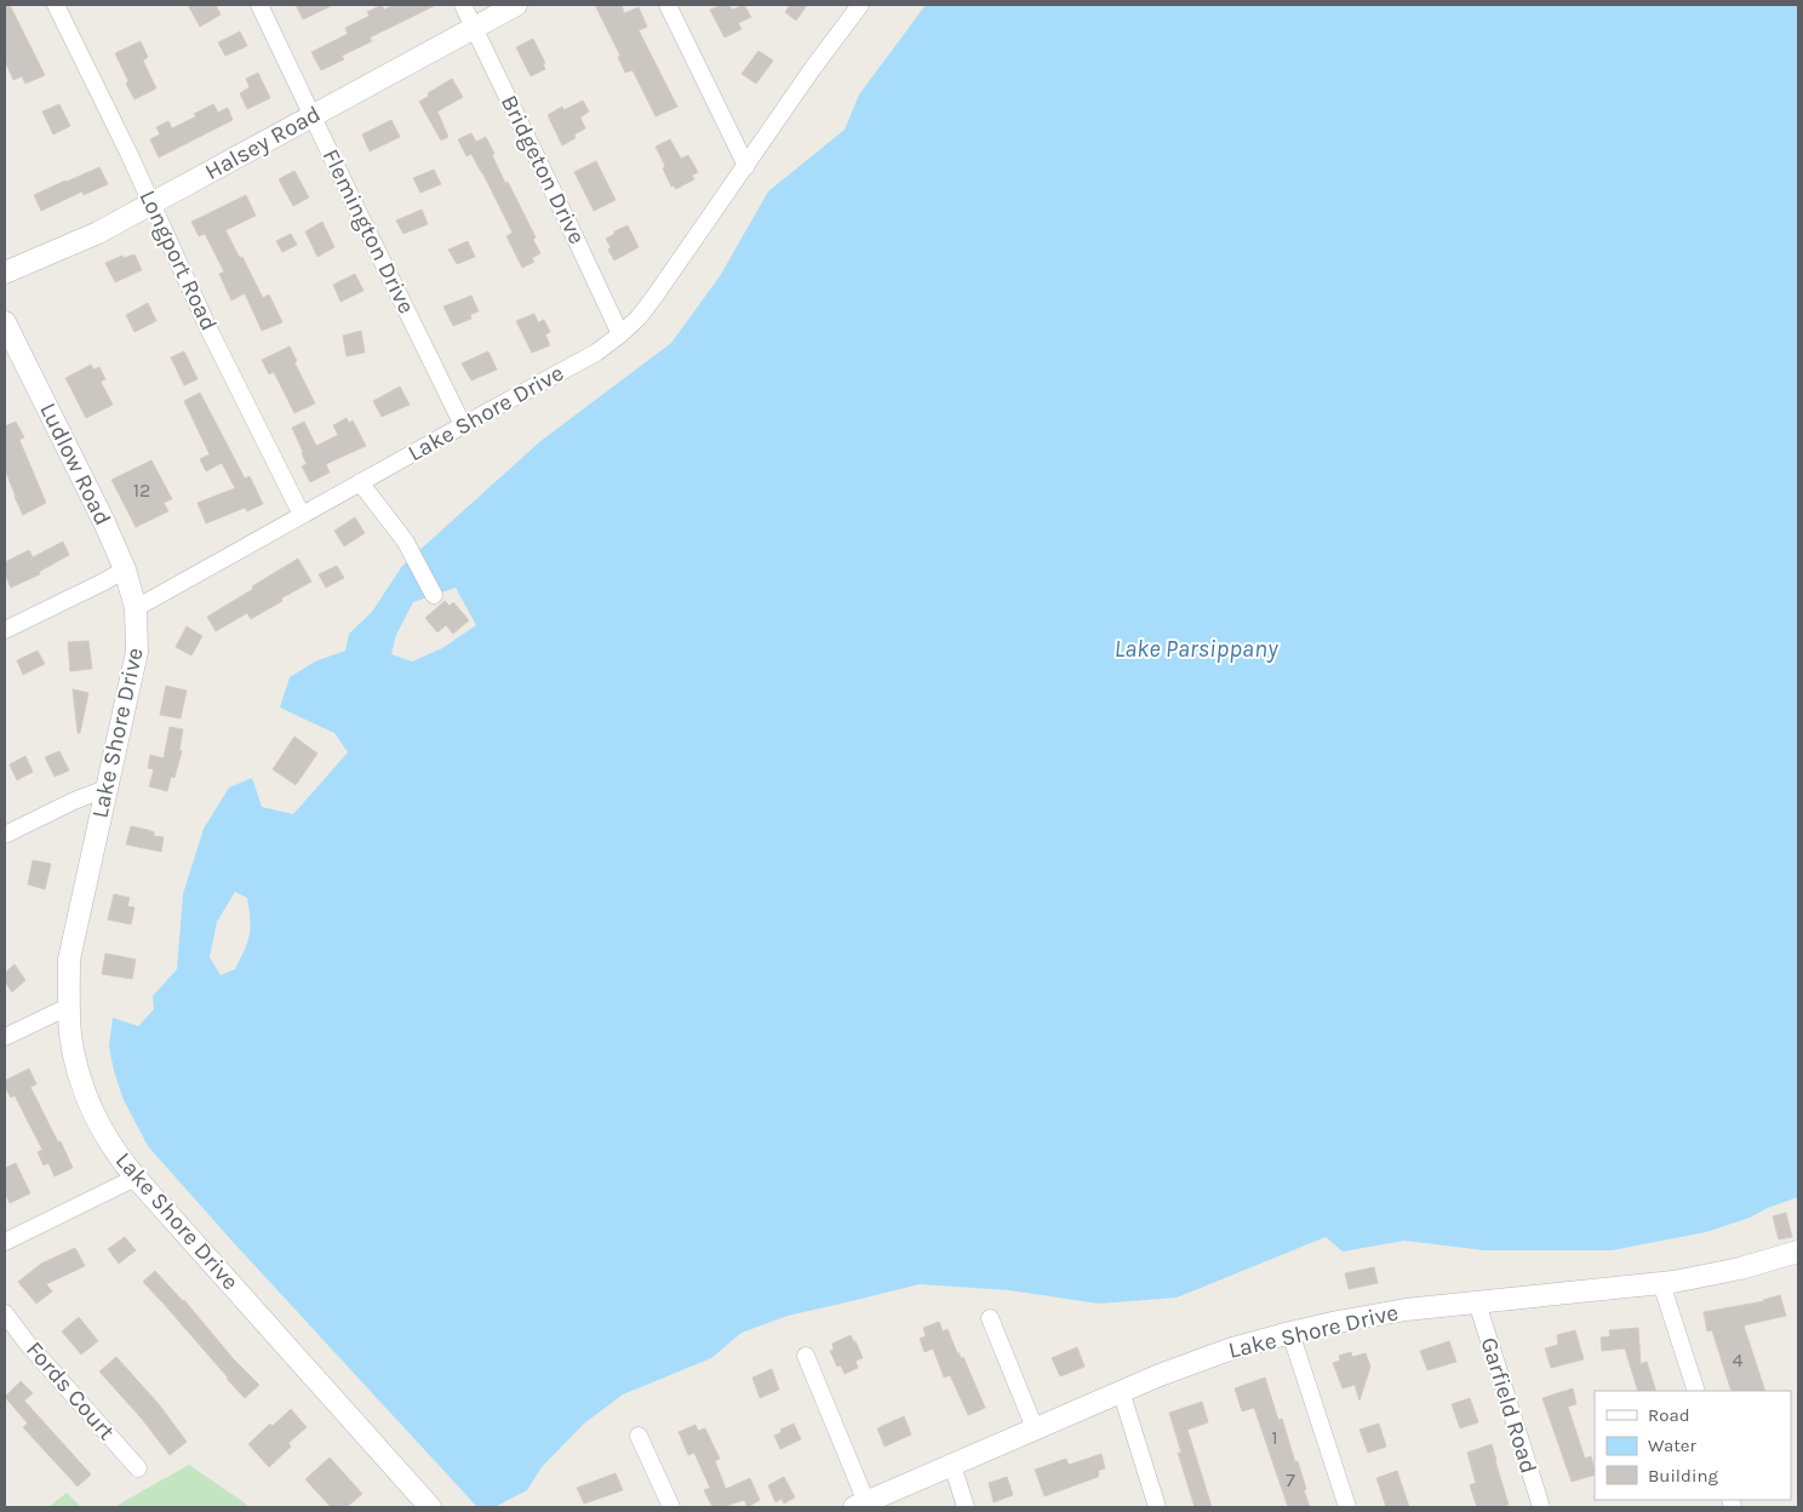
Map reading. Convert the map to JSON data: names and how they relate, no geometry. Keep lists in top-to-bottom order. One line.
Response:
{"streets":{"street":["Halsey Road","Bridgeton Drive","Flemington Drive","Longport Road","Lake Shore Drive","Ludlow Road","Fords Court","Garfield Road"]},"crossings":[["Halsey Road","Bridgeton Drive"],["Halsey Road","Flemington Drive"],["Halsey Road","Longport Road"],["Bridgeton Drive","Lake Shore Drive"],["Flemington Drive","Lake Shore Drive"],["Longport Road","Lake Shore Drive"],["Lake Shore Drive","Ludlow Road"],["Lake Shore Drive","Garfield Road"]],"water":["Lake Parsippany"],"house_numbers":["12","4","1","7"],"legend":["Road","Water","Building"]}
